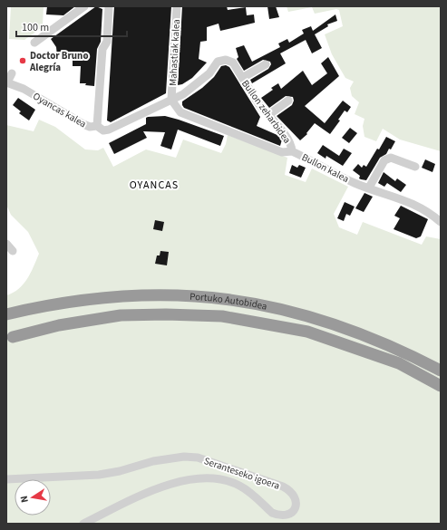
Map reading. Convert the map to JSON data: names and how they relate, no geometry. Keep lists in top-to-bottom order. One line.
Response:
{"streets":{"highway":["Portuko Autobidea"],"street":["Mahastiak kalea","Oyancas kalea","Bullon zeharbidea","Bullon kalea","Seranteseko igoera"]},"crossings":[["Mahastiak kalea","Oyancas kalea"],["Mahastiak kalea","Bullon zeharbidea"],["Mahastiak kalea","Bullon kalea"],["Oyancas kalea","Bullon zeharbidea"],["Oyancas kalea","Bullon kalea"],["Bullon zeharbidea","Bullon kalea"]],"districts":["OYANCAS"],"places":["Doctor Bruno Alegría"],"scale_bar":"100 m","north":"left"}
